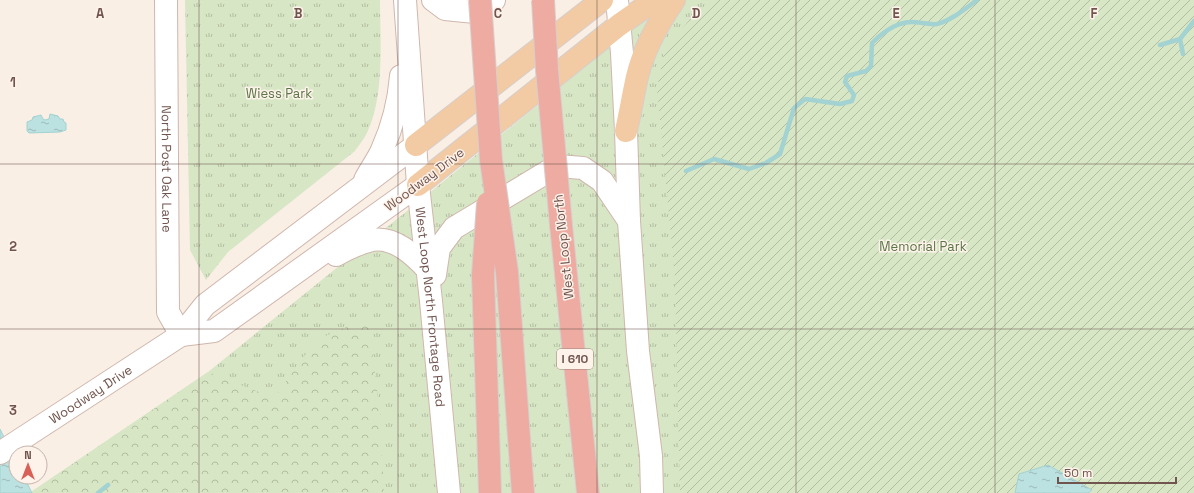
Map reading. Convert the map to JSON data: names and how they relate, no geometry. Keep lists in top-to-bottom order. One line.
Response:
{"streets":{"highway":["West Loop North","I 610"],"main road":["North Post Oak Lane","Woodway Drive","West Loop North Frontage Road"]},"crossings":[["North Post Oak Lane","Woodway Drive"],["Woodway Drive","West Loop North Frontage Road"]],"parks":["Wiess Park","Memorial Park"],"scale_bar":"50 m","north":"top","grid":{"columns":["A","B","C","D","E","F"],"rows":["1","2","3"]}}
